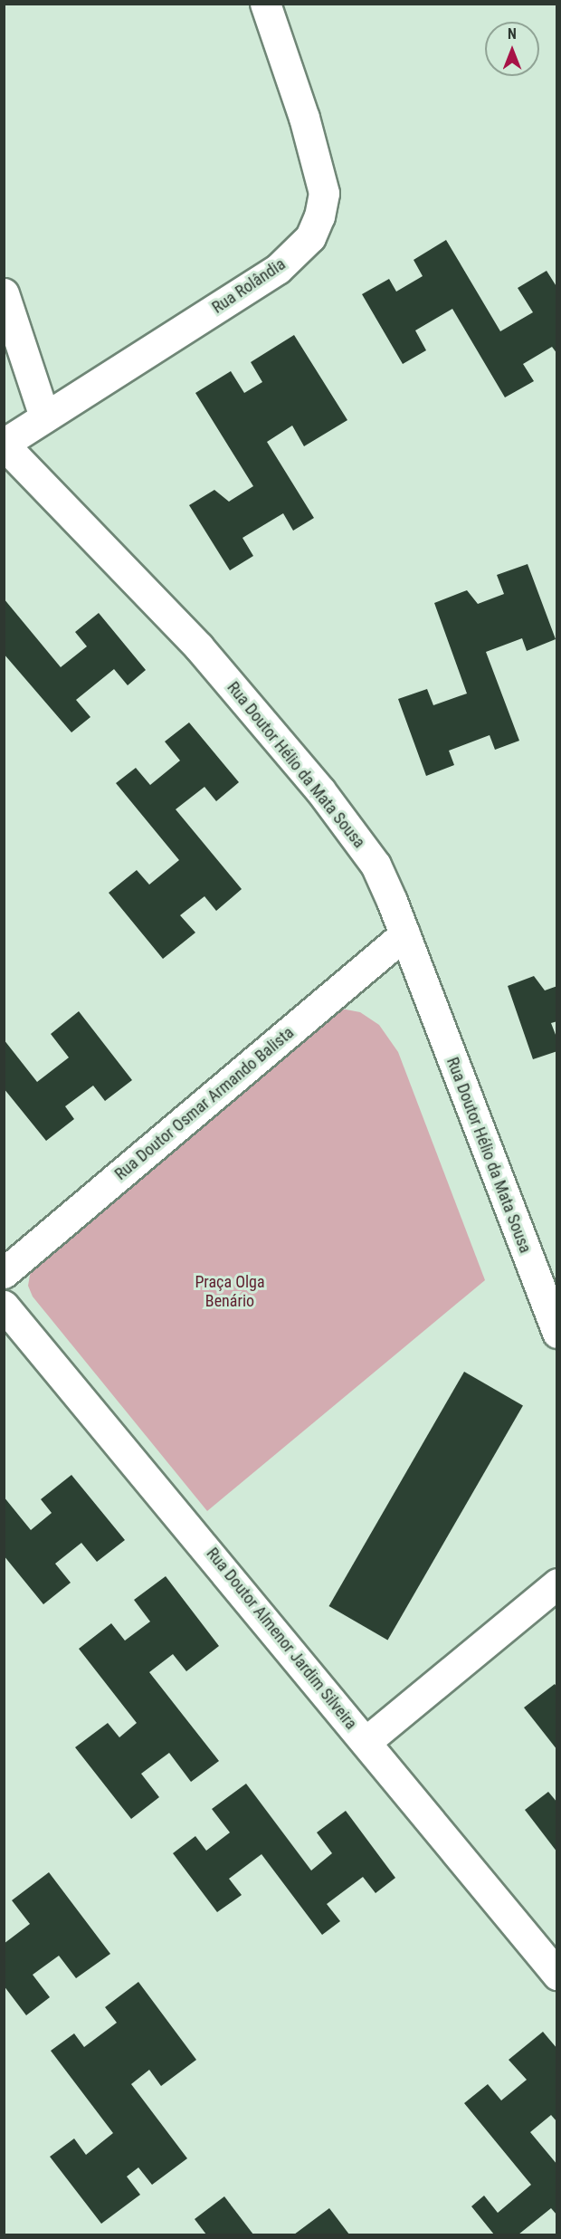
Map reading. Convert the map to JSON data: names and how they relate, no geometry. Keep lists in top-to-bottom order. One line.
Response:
{"streets":{"street":["Rua Rolândia","Rua Doutor Hélio da Mata Sousa","Rua Doutor Osmar Armando Balista","Rua Doutor Almenor Jardim Silveira"]},"crossings":[["Rua Rolândia","Rua Doutor Hélio da Mata Sousa"],["Rua Doutor Hélio da Mata Sousa","Rua Doutor Osmar Armando Balista"]],"parks":["Praça Olga Benário"],"north":"top"}
